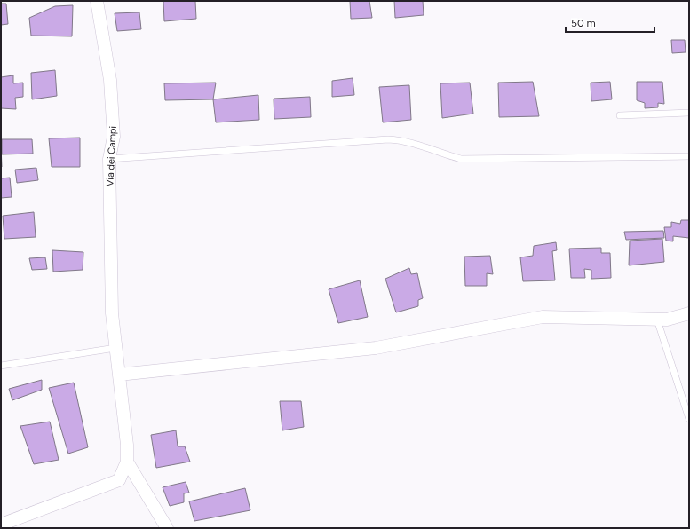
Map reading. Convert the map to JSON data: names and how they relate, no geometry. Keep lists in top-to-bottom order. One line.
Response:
{"streets":{"street":["Via dei Campi"]},"scale_bar":"50 m"}
